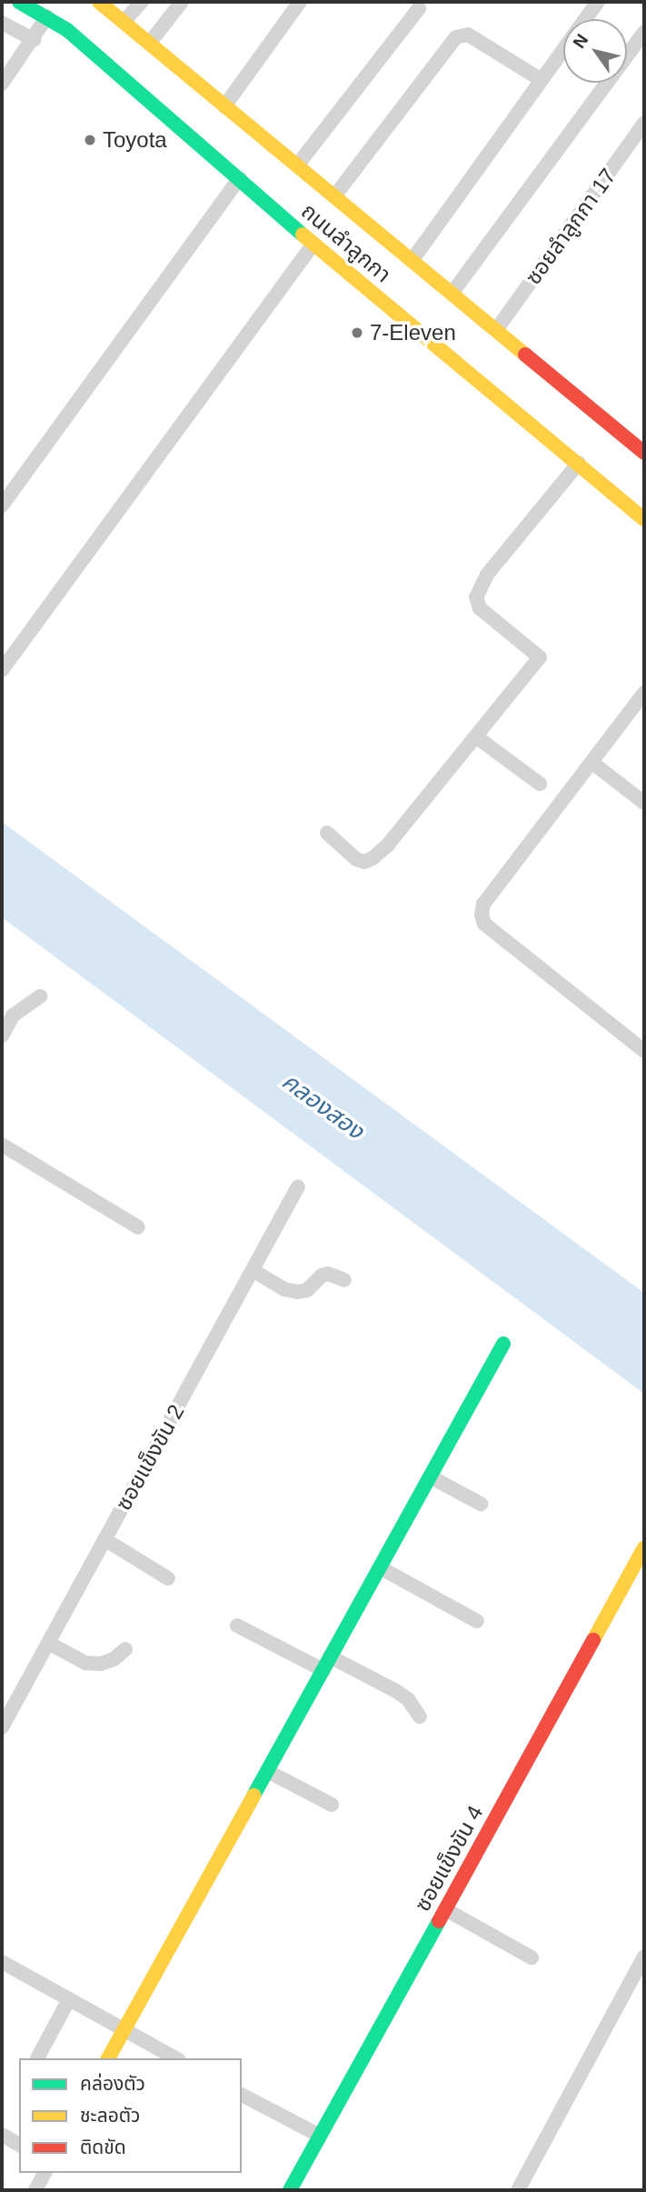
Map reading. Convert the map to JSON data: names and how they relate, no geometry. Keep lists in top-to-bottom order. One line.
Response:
{"streets":{"street":["ซอยลำลูกกา 17","ถนนลำลูกกา","ซอยแข็งขัน 2","ซอยแข็งขัน 4"]},"crossings":[["ซอยลำลูกกา 17","ถนนลำลูกกา"]],"water":["คลองสอง"],"places":["Toyota","7-Eleven"],"legend":["คล่องตัว","ชะลอตัว","ติดขัด"],"north":"top left"}
